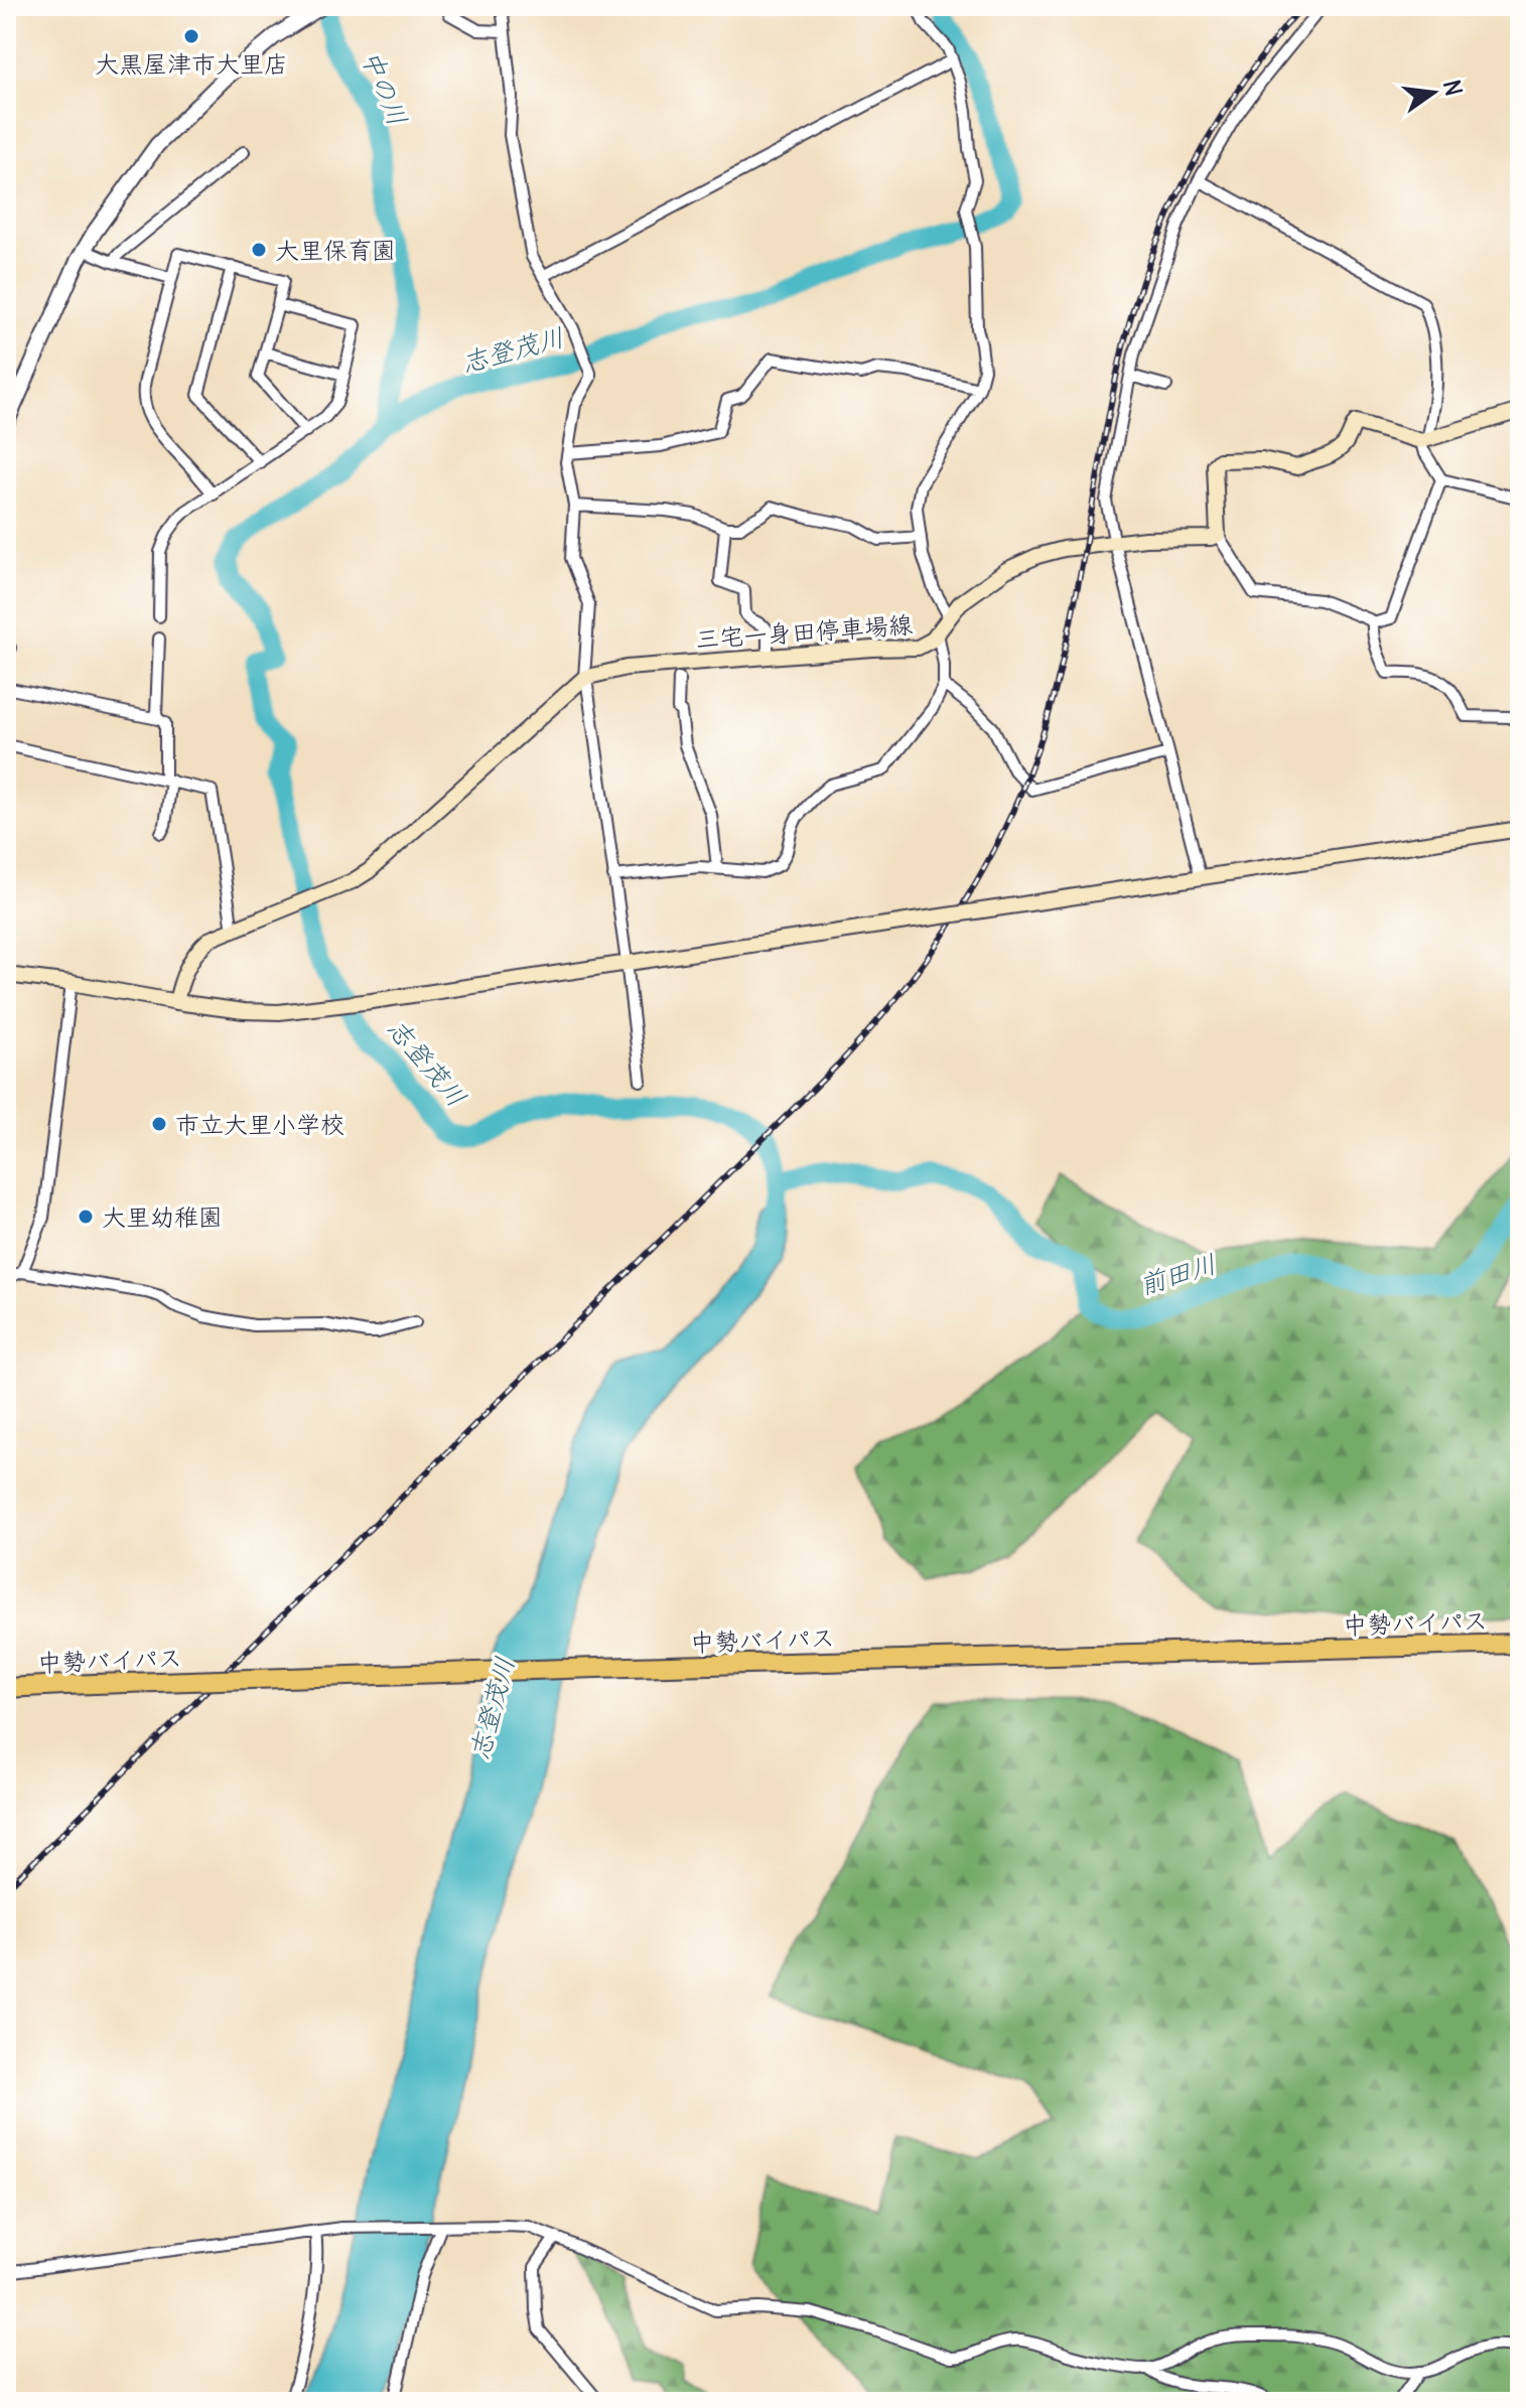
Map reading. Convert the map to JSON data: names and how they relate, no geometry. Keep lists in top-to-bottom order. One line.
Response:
{"streets":{"highway":["中勢バイパス"],"main road":["三宅一身田停車場線"]},"water":["中の川","志登茂川","前田川"],"places":["大黒屋津市大里店","大里保育園","市立大里小学校","大里幼稚園"],"north":"right"}
